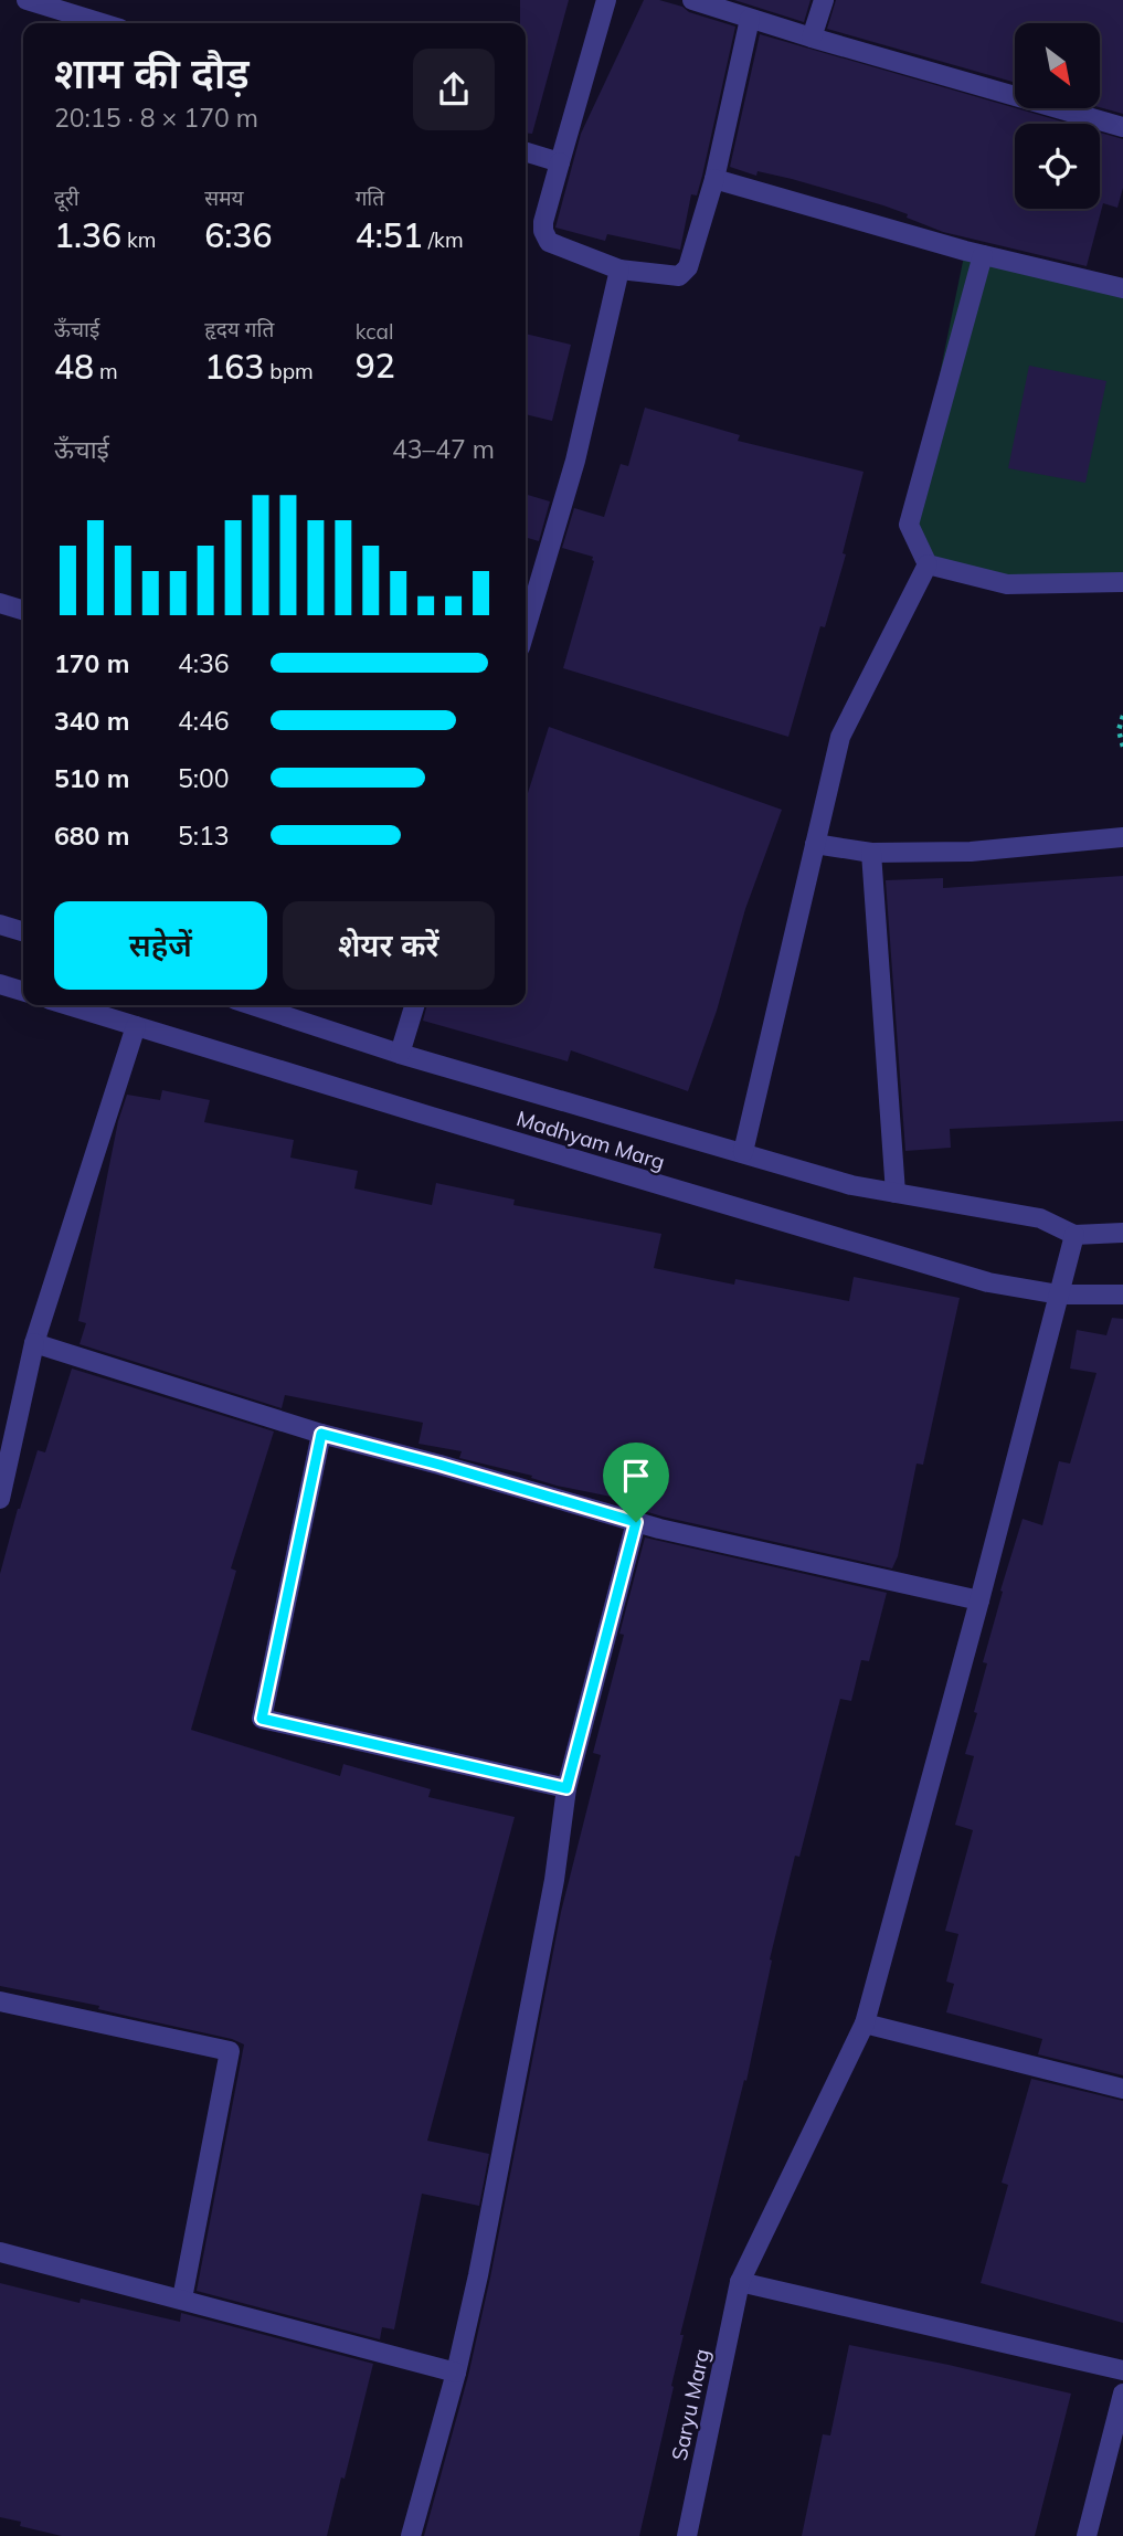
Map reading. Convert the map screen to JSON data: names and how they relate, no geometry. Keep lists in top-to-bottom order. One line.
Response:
{"streets":{"street":["Madhyam Marg","Saryu Marg"]},"crossings":[["Madhyam Marg","Saryu Marg"]],"north":"bottom right","page":{"heading":["शाम की दौड़","20:15 · 8 × 170 m"],"stats":[["दूरी","1.36 km"],["समय","6:36"],["गति","4:51 /km"],["ऊँचाई","48 m"],["हृदय गति","163 bpm"],["kcal","92"]],"chart":["ऊँचाई","43–47 m"],"list":[{"name":"170 m","note":"4:36"},{"name":"340 m","note":"4:46"},{"name":"510 m","note":"5:00"},{"name":"680 m","note":"5:13"}],"buttons":["सहेजें","शेयर करें"]}}
